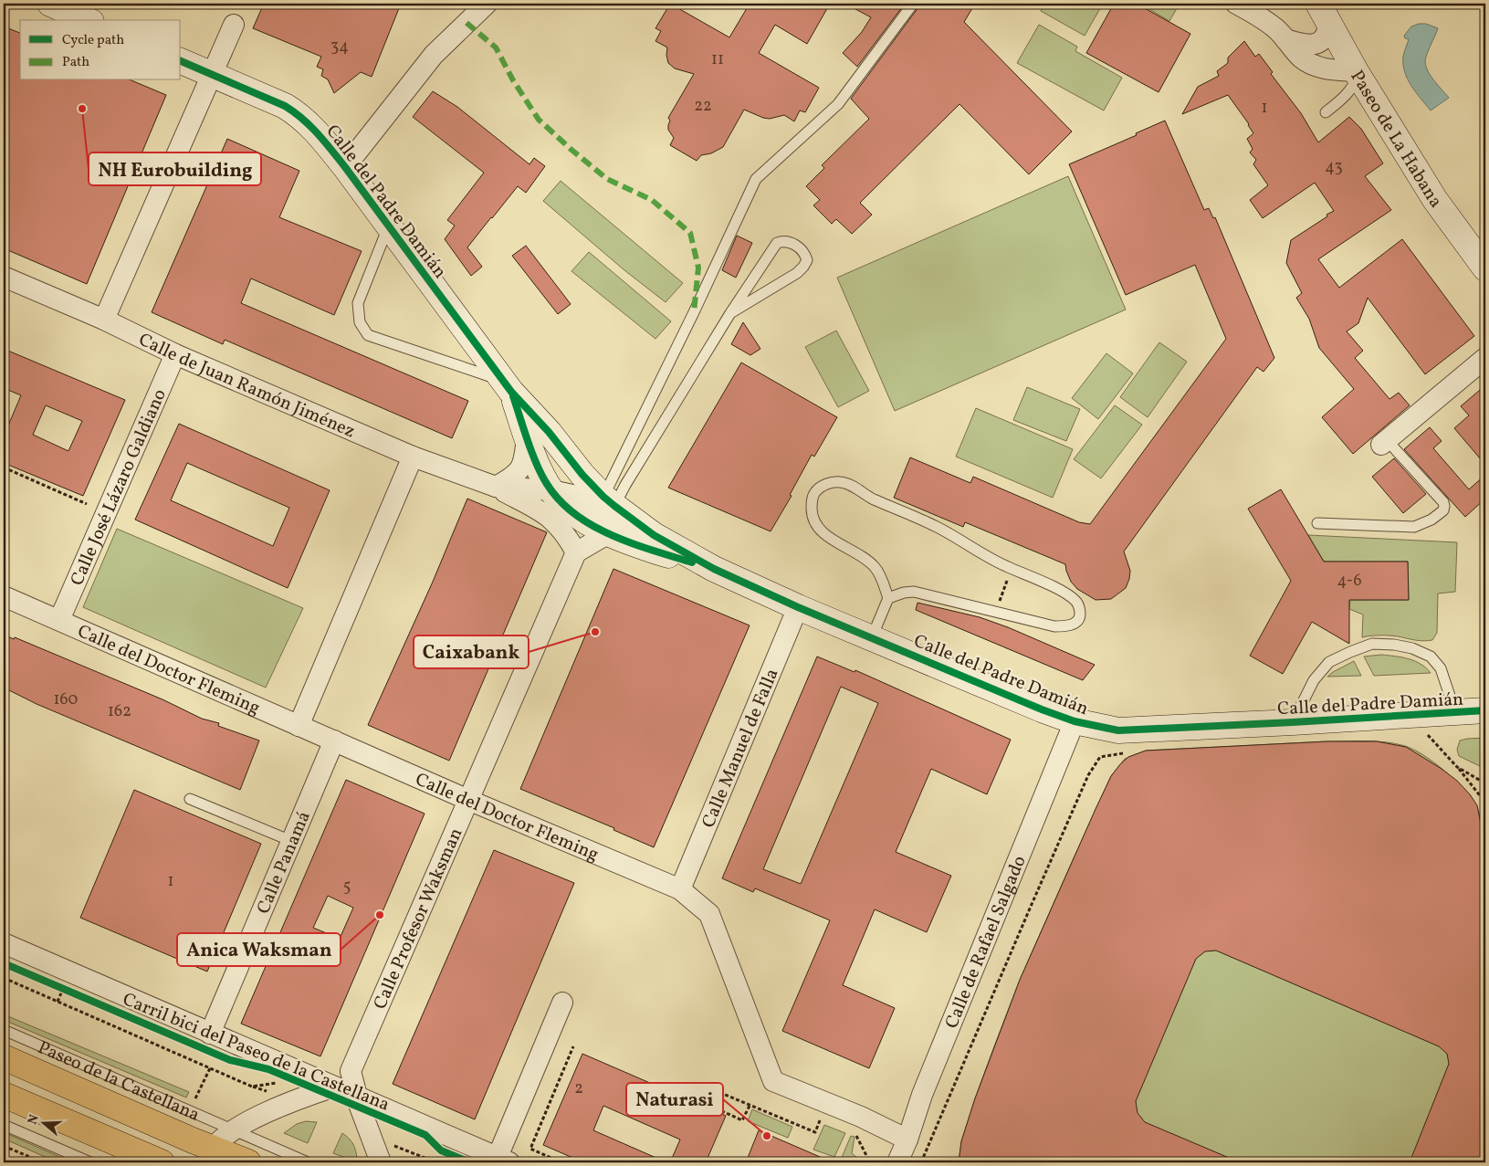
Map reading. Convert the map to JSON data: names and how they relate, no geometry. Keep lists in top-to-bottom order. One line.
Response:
{"streets":{"highway":["Paseo de la Castellana"],"street":["Paseo de La Habana","Calle del Padre Damián","Calle de Juan Ramón Jiménez","Calle José Lázaro Galdiano","Calle del Doctor Fleming","Calle Manuel de Falla","Calle Panamá","Calle Profesor Waksman","Calle de Rafael Salgado"],"cycle path":["Carril bici del Paseo de la Castellana"]},"crossings":[["Calle del Padre Damián","Calle de Juan Ramón Jiménez"],["Calle del Padre Damián","Calle Manuel de Falla"],["Calle del Padre Damián","Calle de Rafael Salgado"],["Calle de Juan Ramón Jiménez","Calle José Lázaro Galdiano"],["Calle José Lázaro Galdiano","Calle del Doctor Fleming"],["Calle del Doctor Fleming","Calle Manuel de Falla"],["Calle del Doctor Fleming","Calle Panamá"],["Calle del Doctor Fleming","Calle Profesor Waksman"],["Calle del Doctor Fleming","Calle de Rafael Salgado"]],"places":["NH Eurobuilding","Caixabank","Anica Waksman","Naturasi"],"house_numbers":["34","11","22","1","43","4-6","160","162","1","5","2"],"legend":["Cycle path","Path"],"north":"left"}
